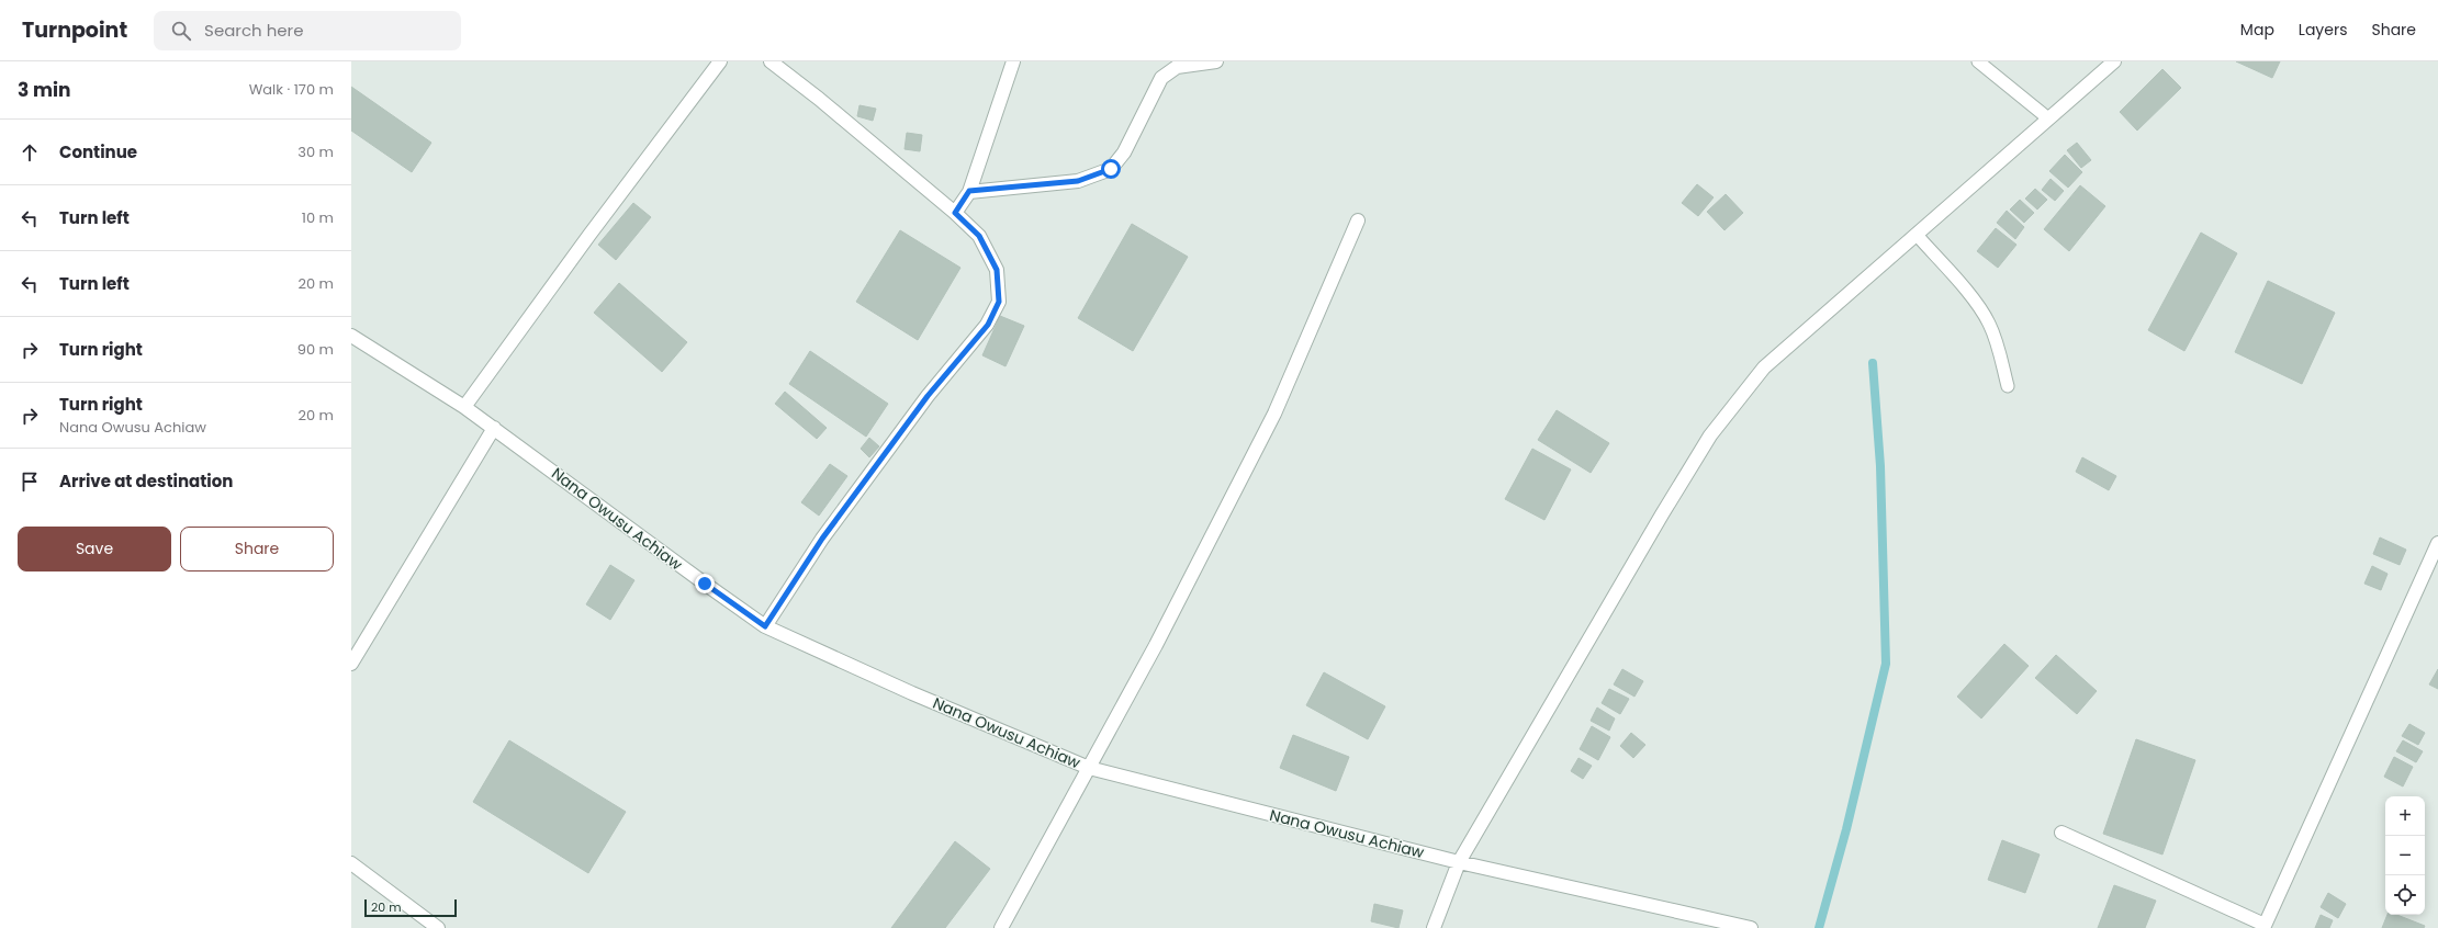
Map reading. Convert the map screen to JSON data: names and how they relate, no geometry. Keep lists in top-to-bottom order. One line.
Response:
{"streets":{"street":["Nana Owusu Achiaw"]},"scale_bar":"20 m","page":{"header":"Turnpoint","search":"Search here","nav":["Map","Layers","Share"],"heading":["3 min","Walk · 170 m"],"list":[["Continue","30 m"],["Turn left","10 m"],["Turn left","20 m"],["Turn right","90 m"],["Turn right","Nana Owusu Achiaw","20 m"],"Arrive at destination"],"buttons":["Save","Share"],"map_buttons":["+","−"],"scale":"20 m"}}
